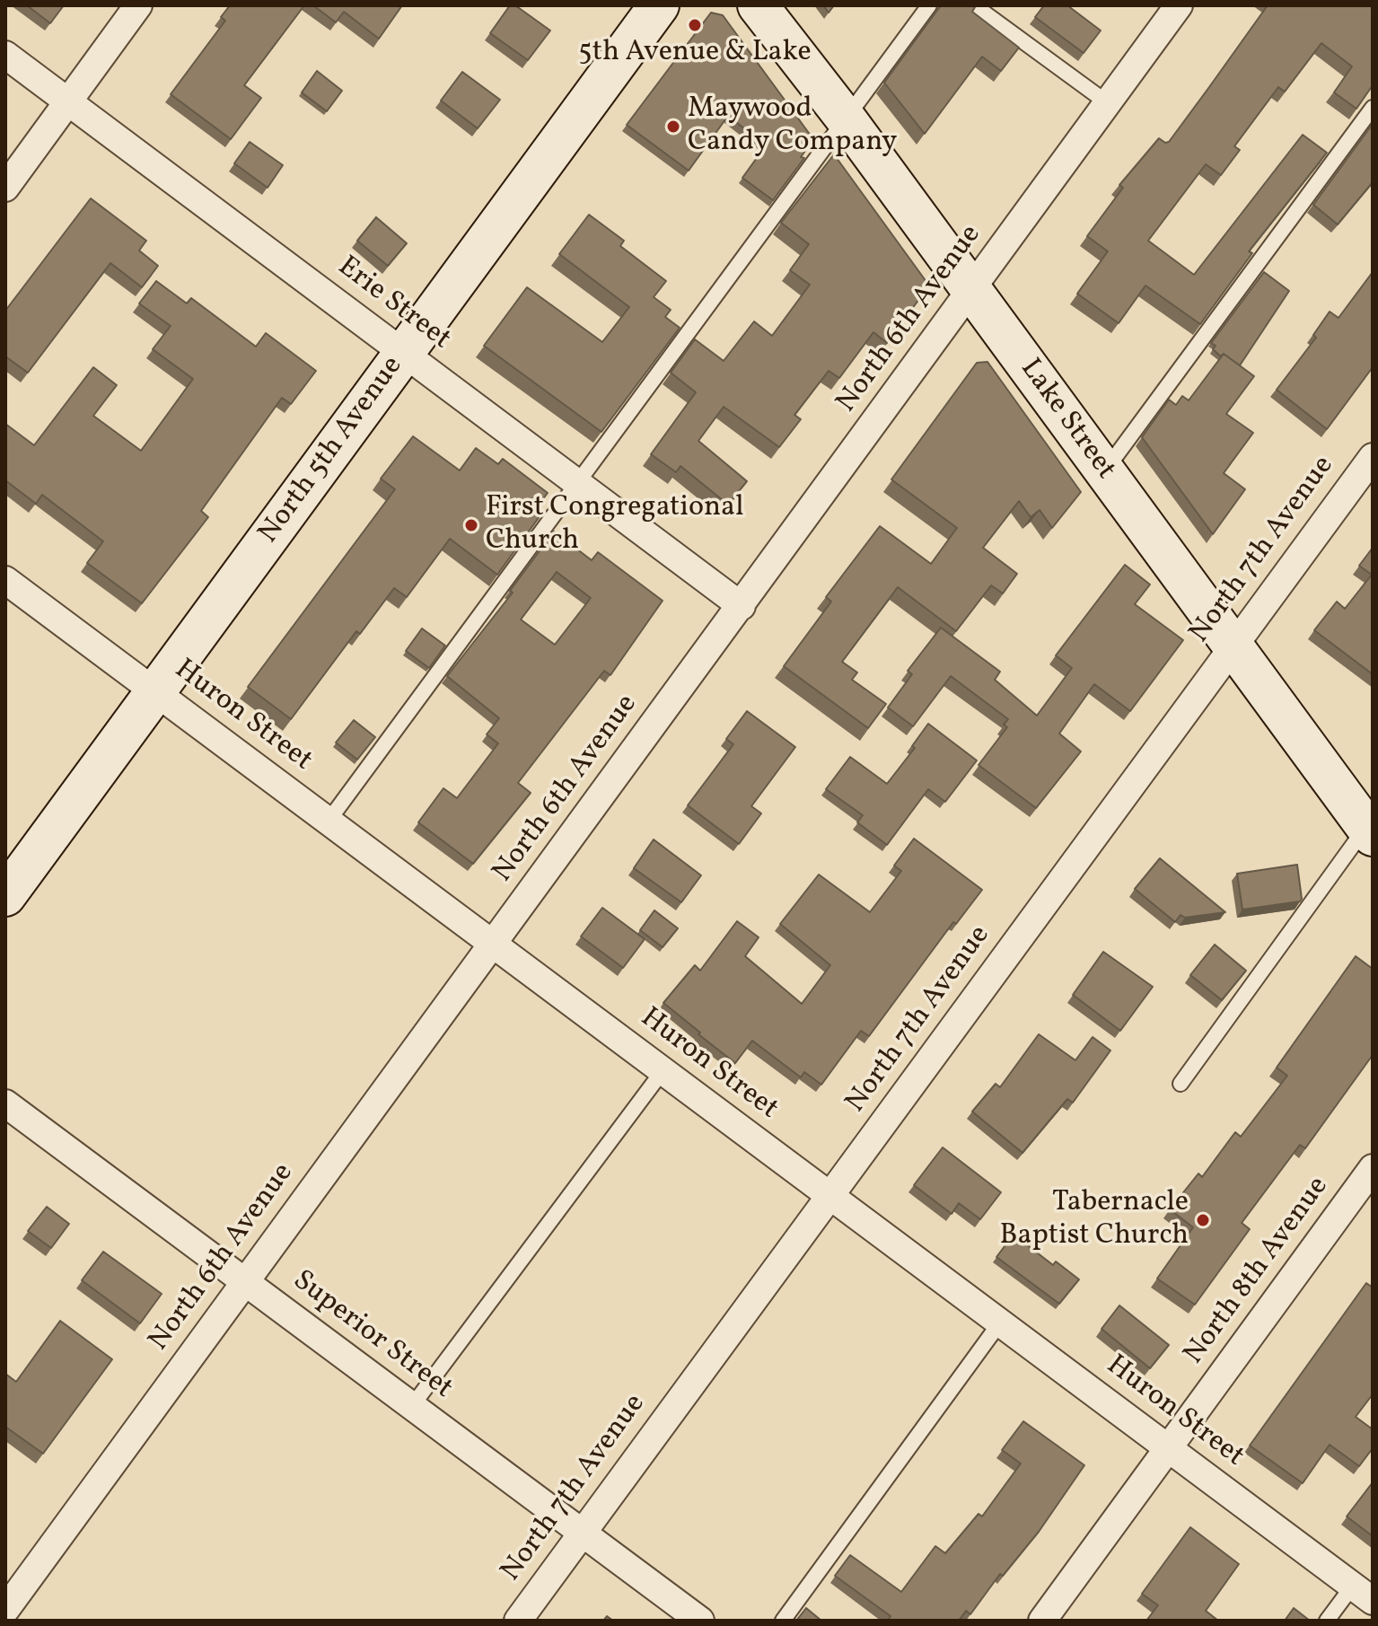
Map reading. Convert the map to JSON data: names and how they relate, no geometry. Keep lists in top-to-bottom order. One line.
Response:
{"streets":{"street":["Erie Street","North 6th Avenue","Lake Street","North 5th Avenue","North 7th Avenue","Huron Street","North 8th Avenue","Superior Street"]},"crossings":[["Erie Street","North 6th Avenue"],["Erie Street","North 5th Avenue"],["North 6th Avenue","Lake Street"],["North 6th Avenue","Huron Street"],["North 6th Avenue","Superior Street"],["Lake Street","North 7th Avenue"],["North 5th Avenue","Huron Street"],["North 7th Avenue","Huron Street"],["North 7th Avenue","Superior Street"],["Huron Street","North 8th Avenue"]],"places":["5th Avenue & Lake","Maywood Candy Company","First Congregational Church","Tabernacle Baptist Church"]}
